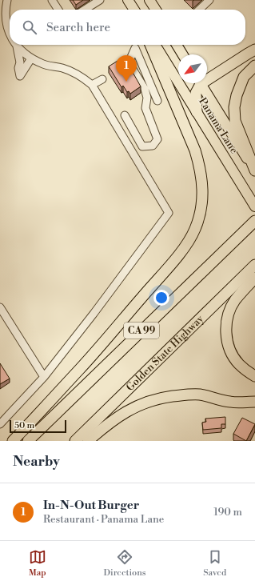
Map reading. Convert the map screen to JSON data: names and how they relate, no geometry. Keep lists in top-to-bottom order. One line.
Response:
{"streets":{"highway":["CA 99","Golden State Highway"],"main road":["Panama Lane"]},"scale_bar":"50 m","north":"bottom left","page":{"search":"Search here","pins":"1","scale":"50 m","heading":"Nearby","list":[{"mark":"1","name":"In-N-Out Burger","note":"Restaurant · Panama Lane","value":"190 m"}],"nav":["Map","Directions","Saved"]}}
